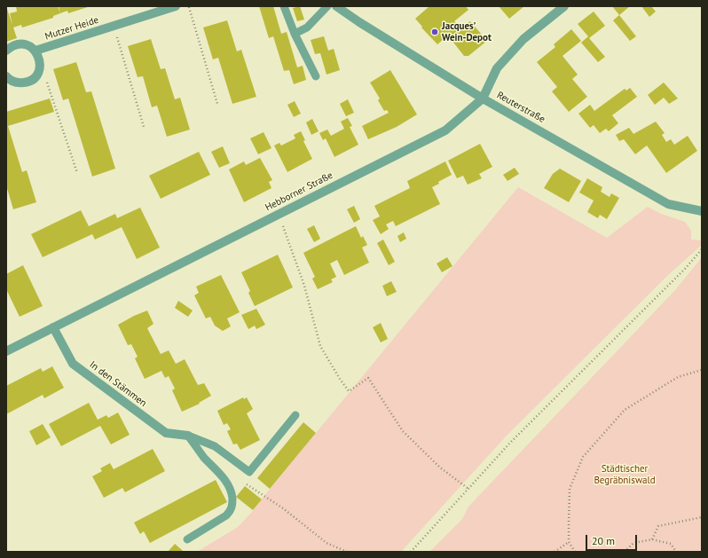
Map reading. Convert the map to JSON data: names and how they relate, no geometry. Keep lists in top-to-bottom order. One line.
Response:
{"streets":{"street":["Mutzer Heide","Reuterstraße","Hebborner Straße","In den Stämmen"]},"crossings":[["Reuterstraße","Hebborner Straße"],["Hebborner Straße","In den Stämmen"]],"parks":["Städtischer Begräbniswald"],"places":["Jacques’ Wein-Depot"],"scale_bar":"20 m"}
